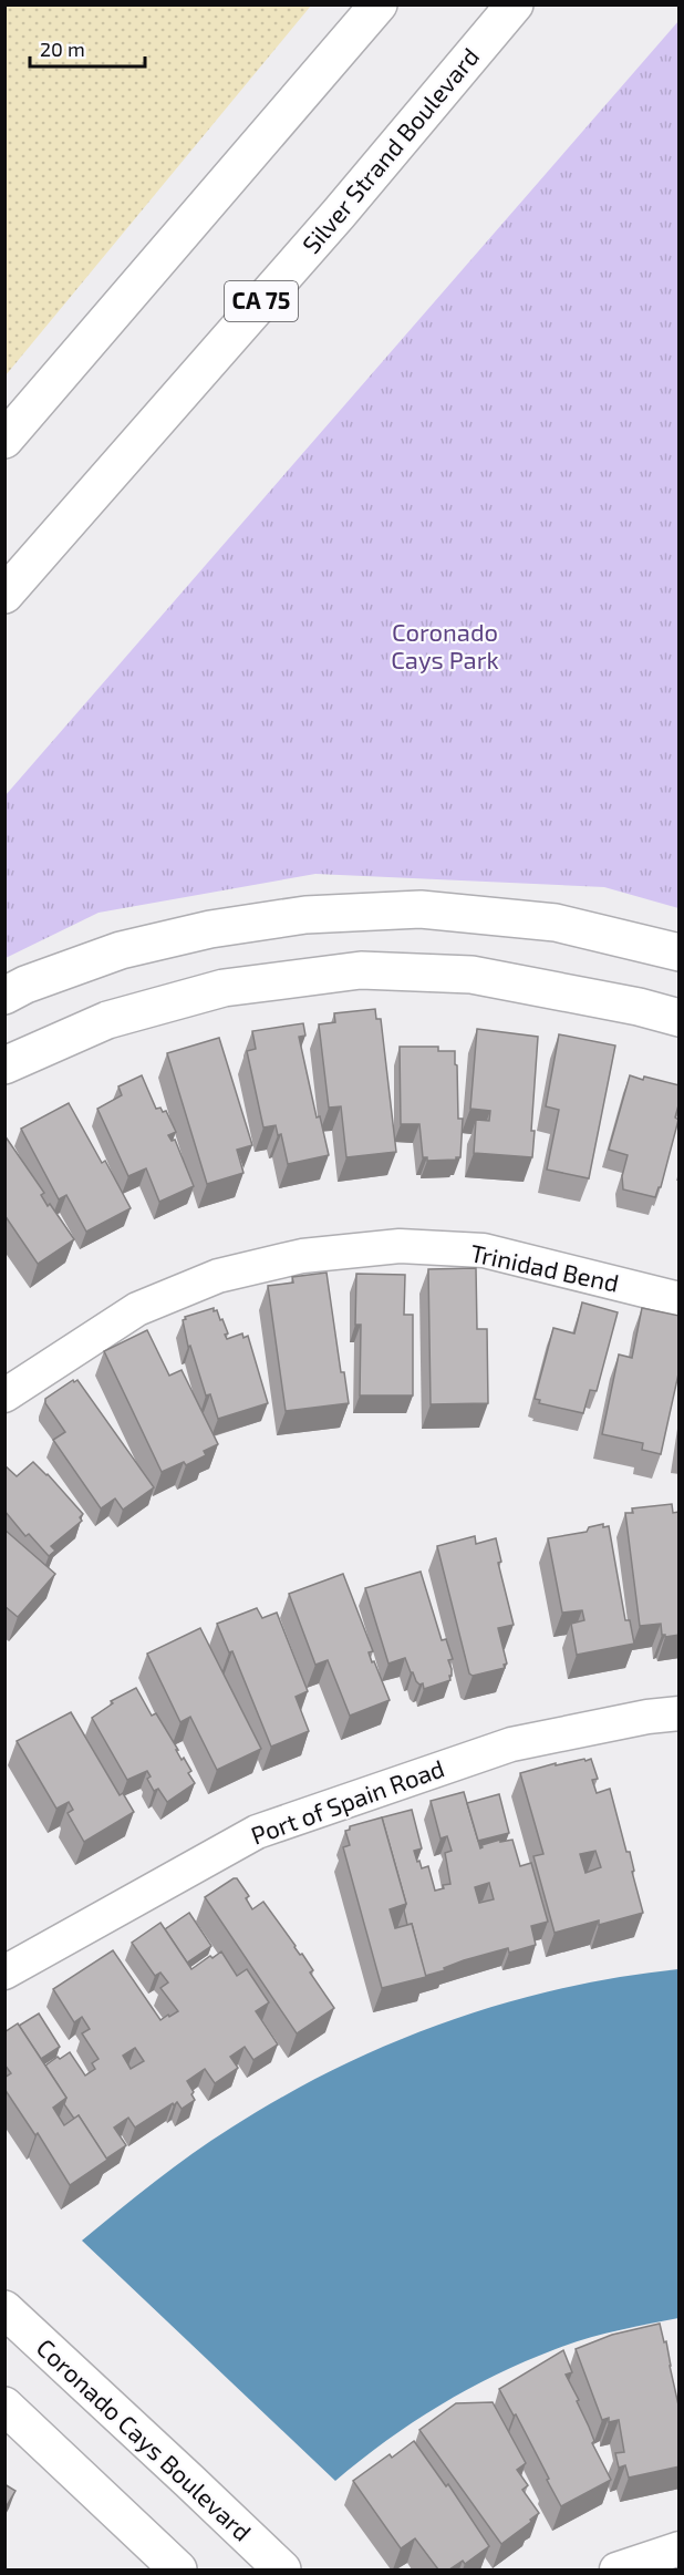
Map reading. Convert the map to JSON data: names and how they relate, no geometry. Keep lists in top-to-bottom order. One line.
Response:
{"streets":{"main road":["Silver Strand Boulevard","CA 75","Coronado Cays Boulevard"],"street":["Trinidad Bend","Port of Spain Road"]},"parks":["Coronado Cays Park"],"scale_bar":"20 m"}
